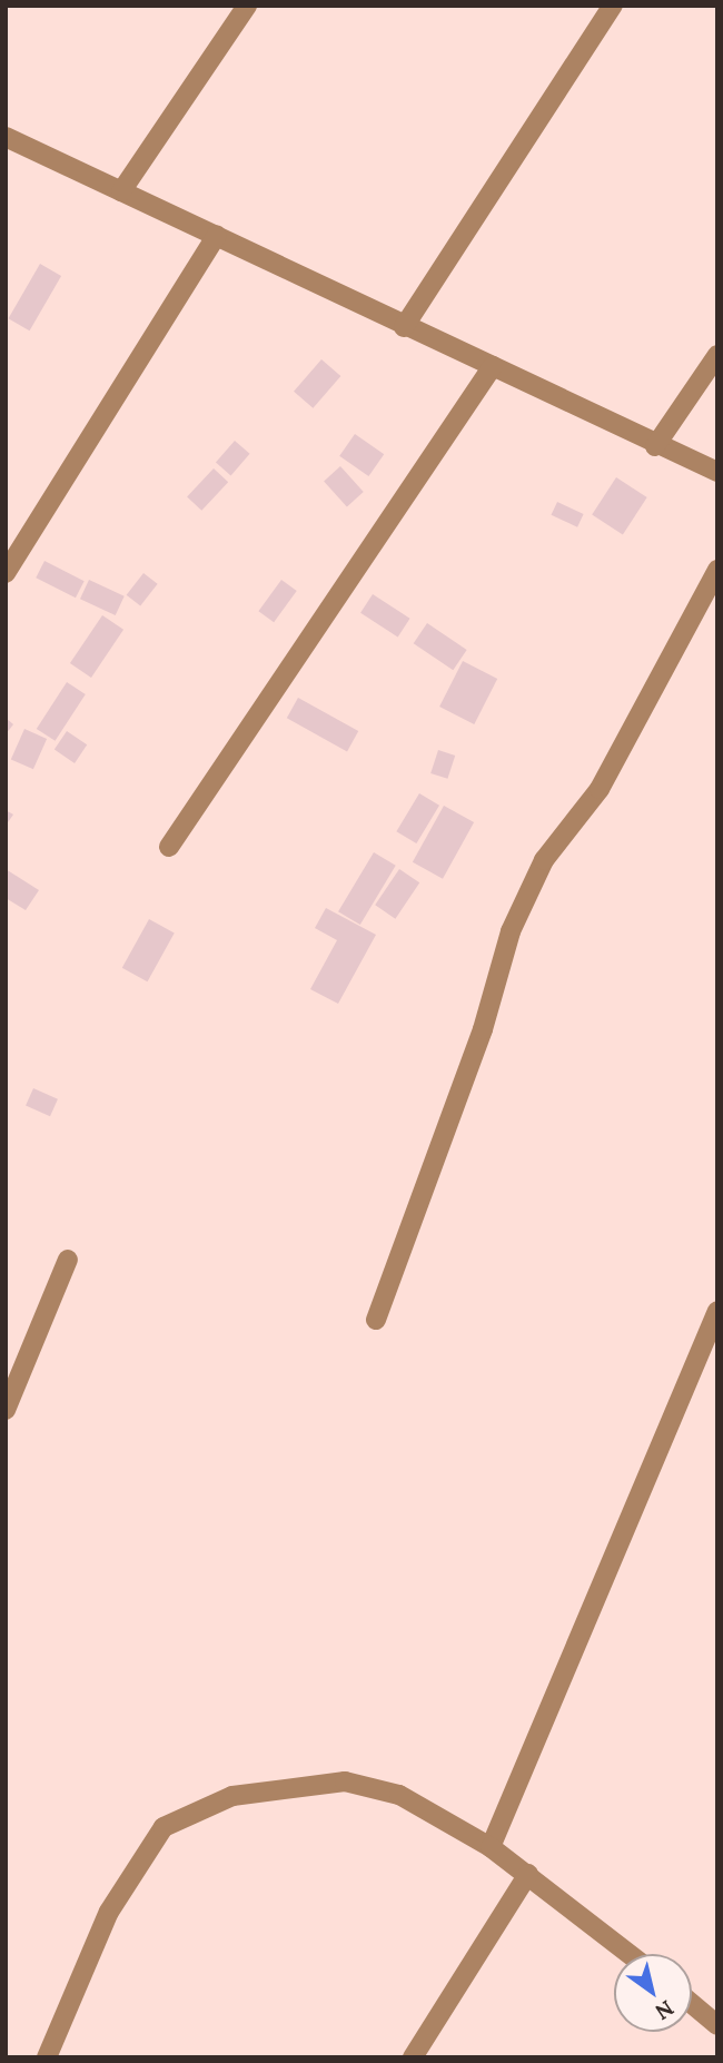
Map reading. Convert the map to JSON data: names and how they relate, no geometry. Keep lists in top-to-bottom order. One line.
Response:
{"north":"bottom right"}
